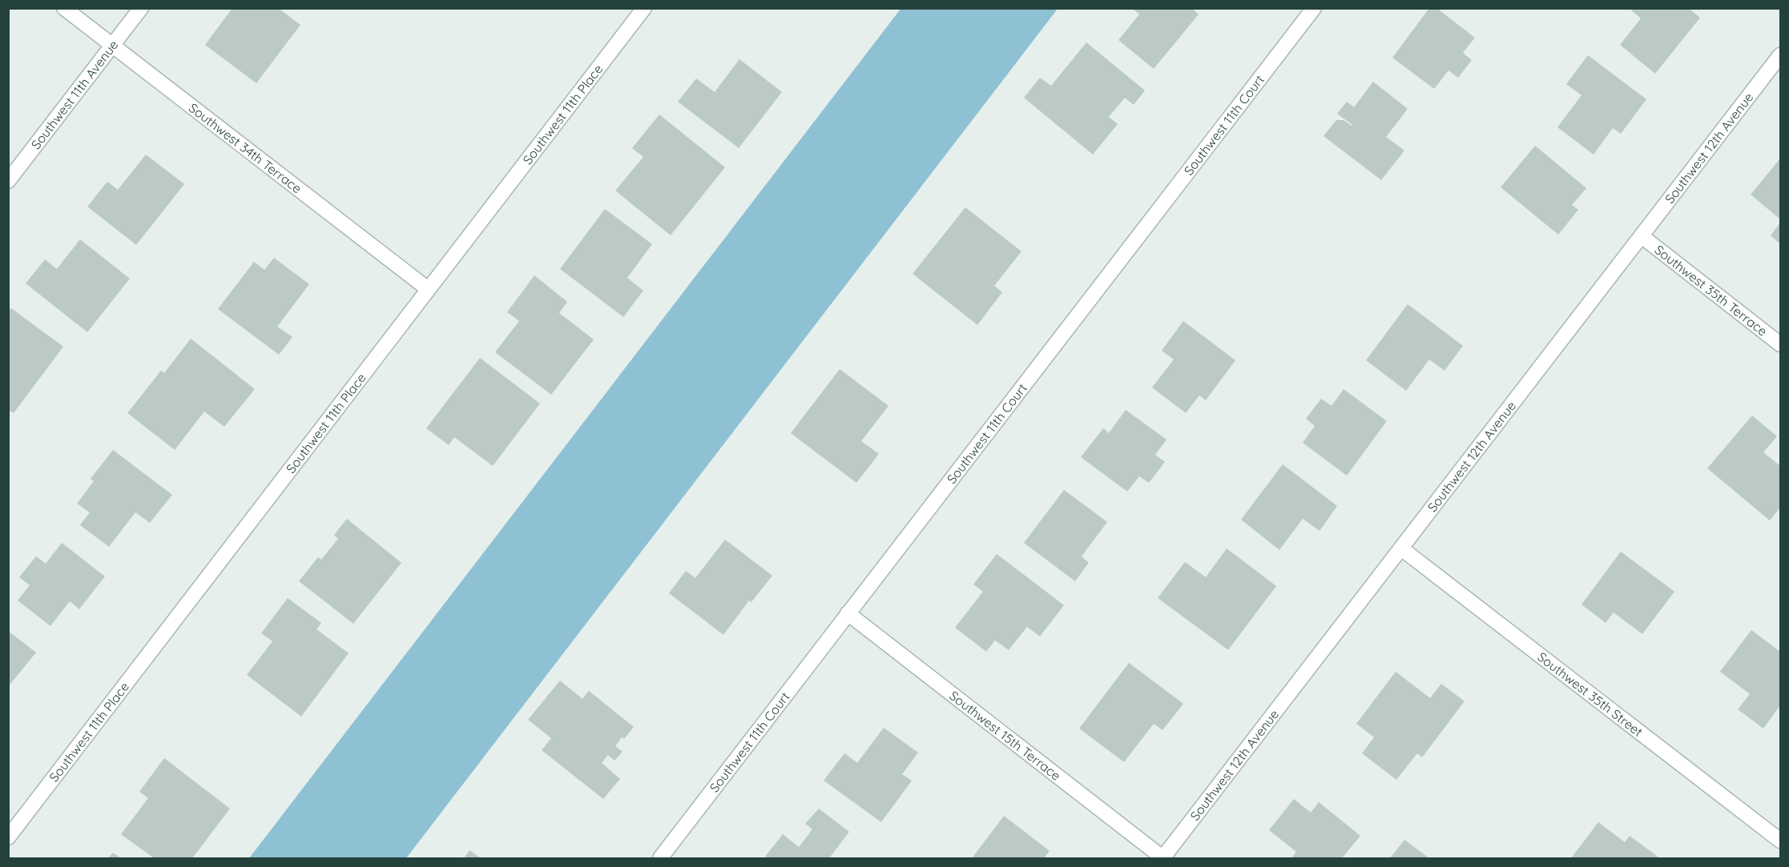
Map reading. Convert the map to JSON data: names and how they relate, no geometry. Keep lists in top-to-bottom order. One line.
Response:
{"streets":{"street":["Southwest 11th Avenue","Southwest 11th Place","Southwest 11th Court","Southwest 12th Avenue","Southwest 34th Terrace","Southwest 35th Terrace","Southwest 35th Street","Southwest 15th Terrace"]},"crossings":[["Southwest 11th Avenue","Southwest 34th Terrace"],["Southwest 11th Place","Southwest 34th Terrace"],["Southwest 11th Court","Southwest 15th Terrace"],["Southwest 12th Avenue","Southwest 35th Terrace"],["Southwest 12th Avenue","Southwest 35th Street"],["Southwest 12th Avenue","Southwest 15th Terrace"]]}
